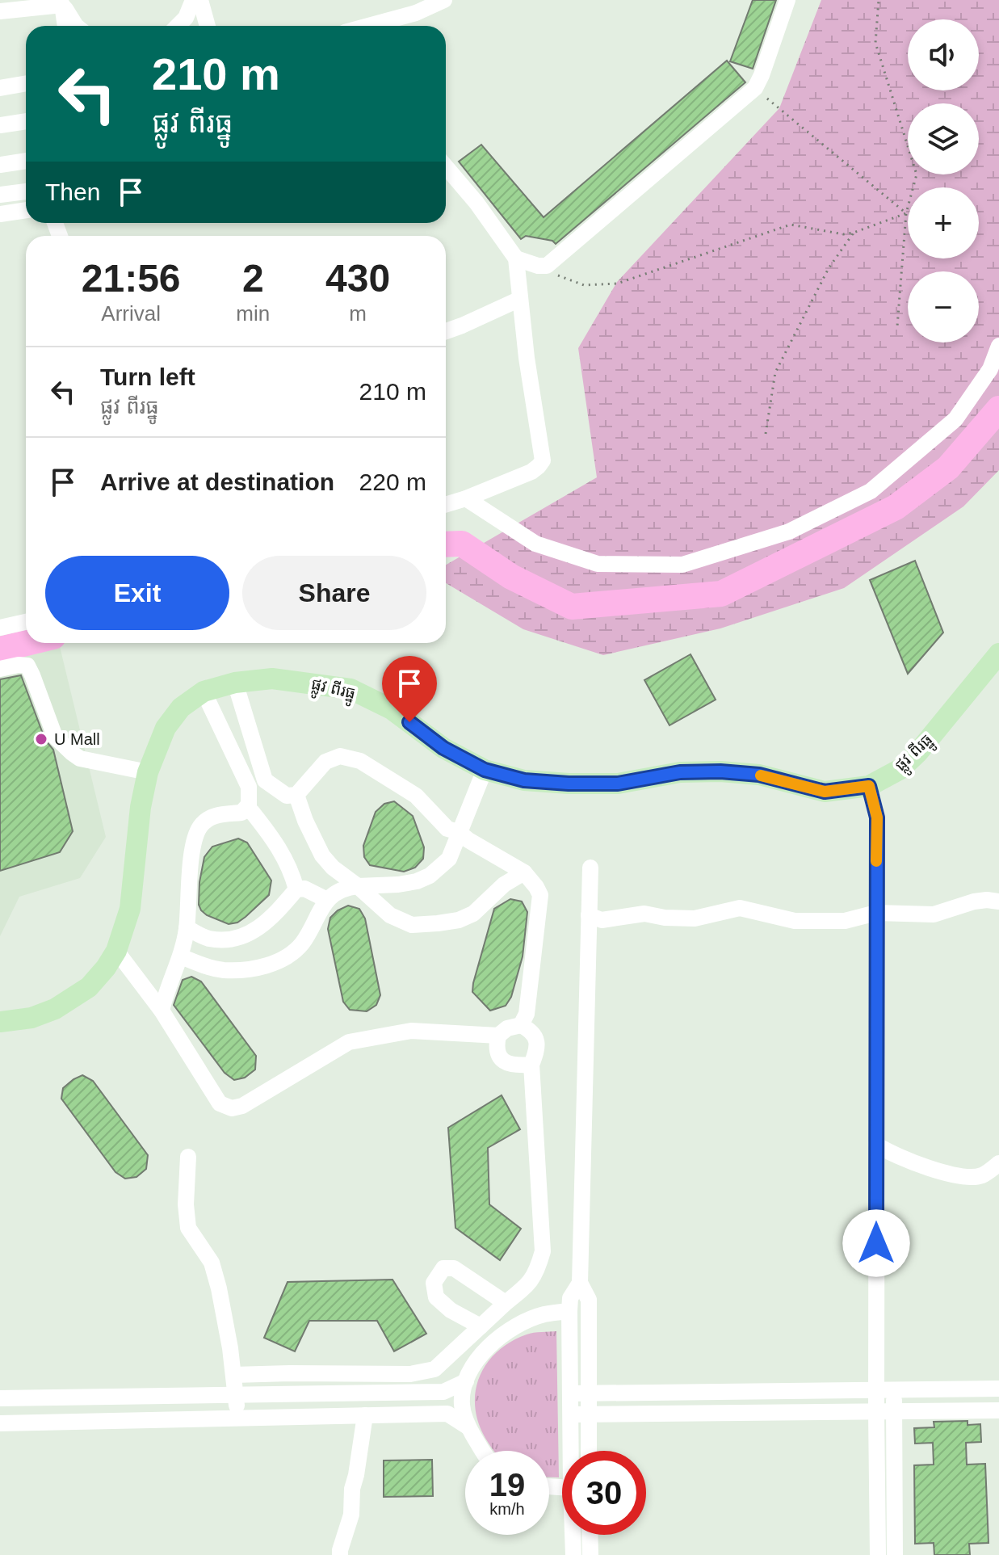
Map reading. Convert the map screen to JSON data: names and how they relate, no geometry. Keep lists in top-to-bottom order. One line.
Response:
{"streets":{"main road":["ផ្លូវ ពីរធ្នូ"]},"places":["U Mall"],"page":{"map_buttons":["+","−"],"turn":["210 m","ផ្លូវ ពីរធ្នូ"],"then":"Then","eta":["21:56","Arrival","2","min","430","m"],"list":[{"name":"Turn left","note":"ផ្លូវ ពីរធ្នូ","value":"210 m"},{"name":"Arrive at destination","value":"220 m"}],"buttons":["Exit","Share"],"speed":"19 km/h","limit":"30"}}
